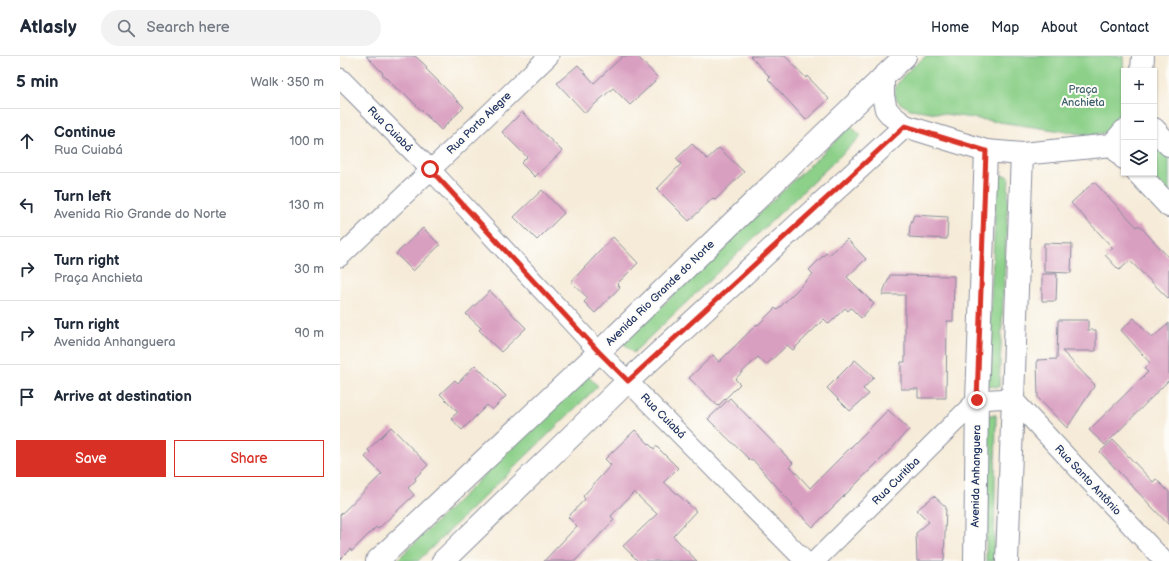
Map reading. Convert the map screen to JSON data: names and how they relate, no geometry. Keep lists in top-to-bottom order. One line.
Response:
{"streets":{"main road":["Avenida Rio Grande do Norte","Avenida Anhanguera"],"street":["Rua Porto Alegre","Rua Cuiabá","Rua Santo Antônio","Rua Curitiba"]},"crossings":[["Rua Porto Alegre","Rua Cuiabá"],["Rua Cuiabá","Avenida Rio Grande do Norte"],["Avenida Anhanguera","Rua Curitiba"]],"parks":["Praça Anchieta"],"page":{"header":"Atlasly","search":"Search here","nav":["Home","Map","About","Contact"],"heading":["5 min","Walk · 350 m"],"map_buttons":["+","−"],"list":[["Continue","Rua Cuiabá","100 m"],["Turn left","Avenida Rio Grande do Norte","130 m"],["Turn right","Praça Anchieta","30 m"],["Turn right","Avenida Anhanguera","90 m"],"Arrive at destination"],"buttons":["Save","Share"]}}
